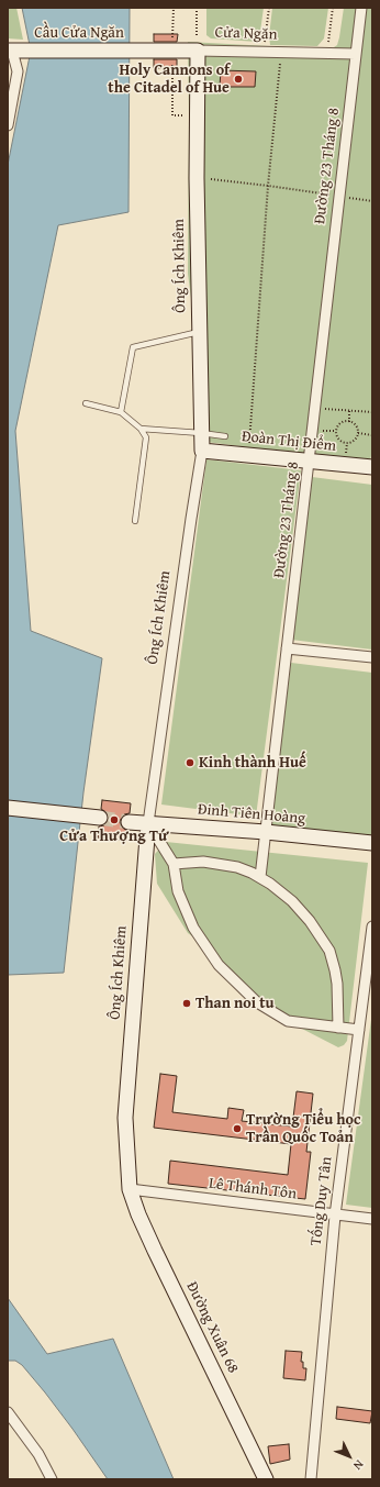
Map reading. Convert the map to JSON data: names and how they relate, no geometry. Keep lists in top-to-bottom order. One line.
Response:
{"streets":{"street":["Cầu Cửa Ngăn","Cửa Ngăn","Đường 23 Tháng 8","Ông Ích Khiêm","Đoàn Thị Điểm","Đinh Tiên Hoàng","Lê Thánh Tôn","Tống Duy Tân","Đường Xuân 68"]},"crossings":[["Cầu Cửa Ngăn","Cửa Ngăn"],["Cửa Ngăn","Đường 23 Tháng 8"],["Cửa Ngăn","Ông Ích Khiêm"],["Đường 23 Tháng 8","Đoàn Thị Điểm"],["Đường 23 Tháng 8","Đinh Tiên Hoàng"],["Ông Ích Khiêm","Đoàn Thị Điểm"],["Ông Ích Khiêm","Đinh Tiên Hoàng"],["Ông Ích Khiêm","Lê Thánh Tôn"],["Ông Ích Khiêm","Đường Xuân 68"],["Lê Thánh Tôn","Tống Duy Tân"],["Lê Thánh Tôn","Đường Xuân 68"]],"places":["Holy Cannons of the Citadel of Hue","Kinh thành Huế","Cửa Thượng Tứ","Than noi tu","Trường Tiểu học Trần Quốc Toản"],"north":"bottom right"}
